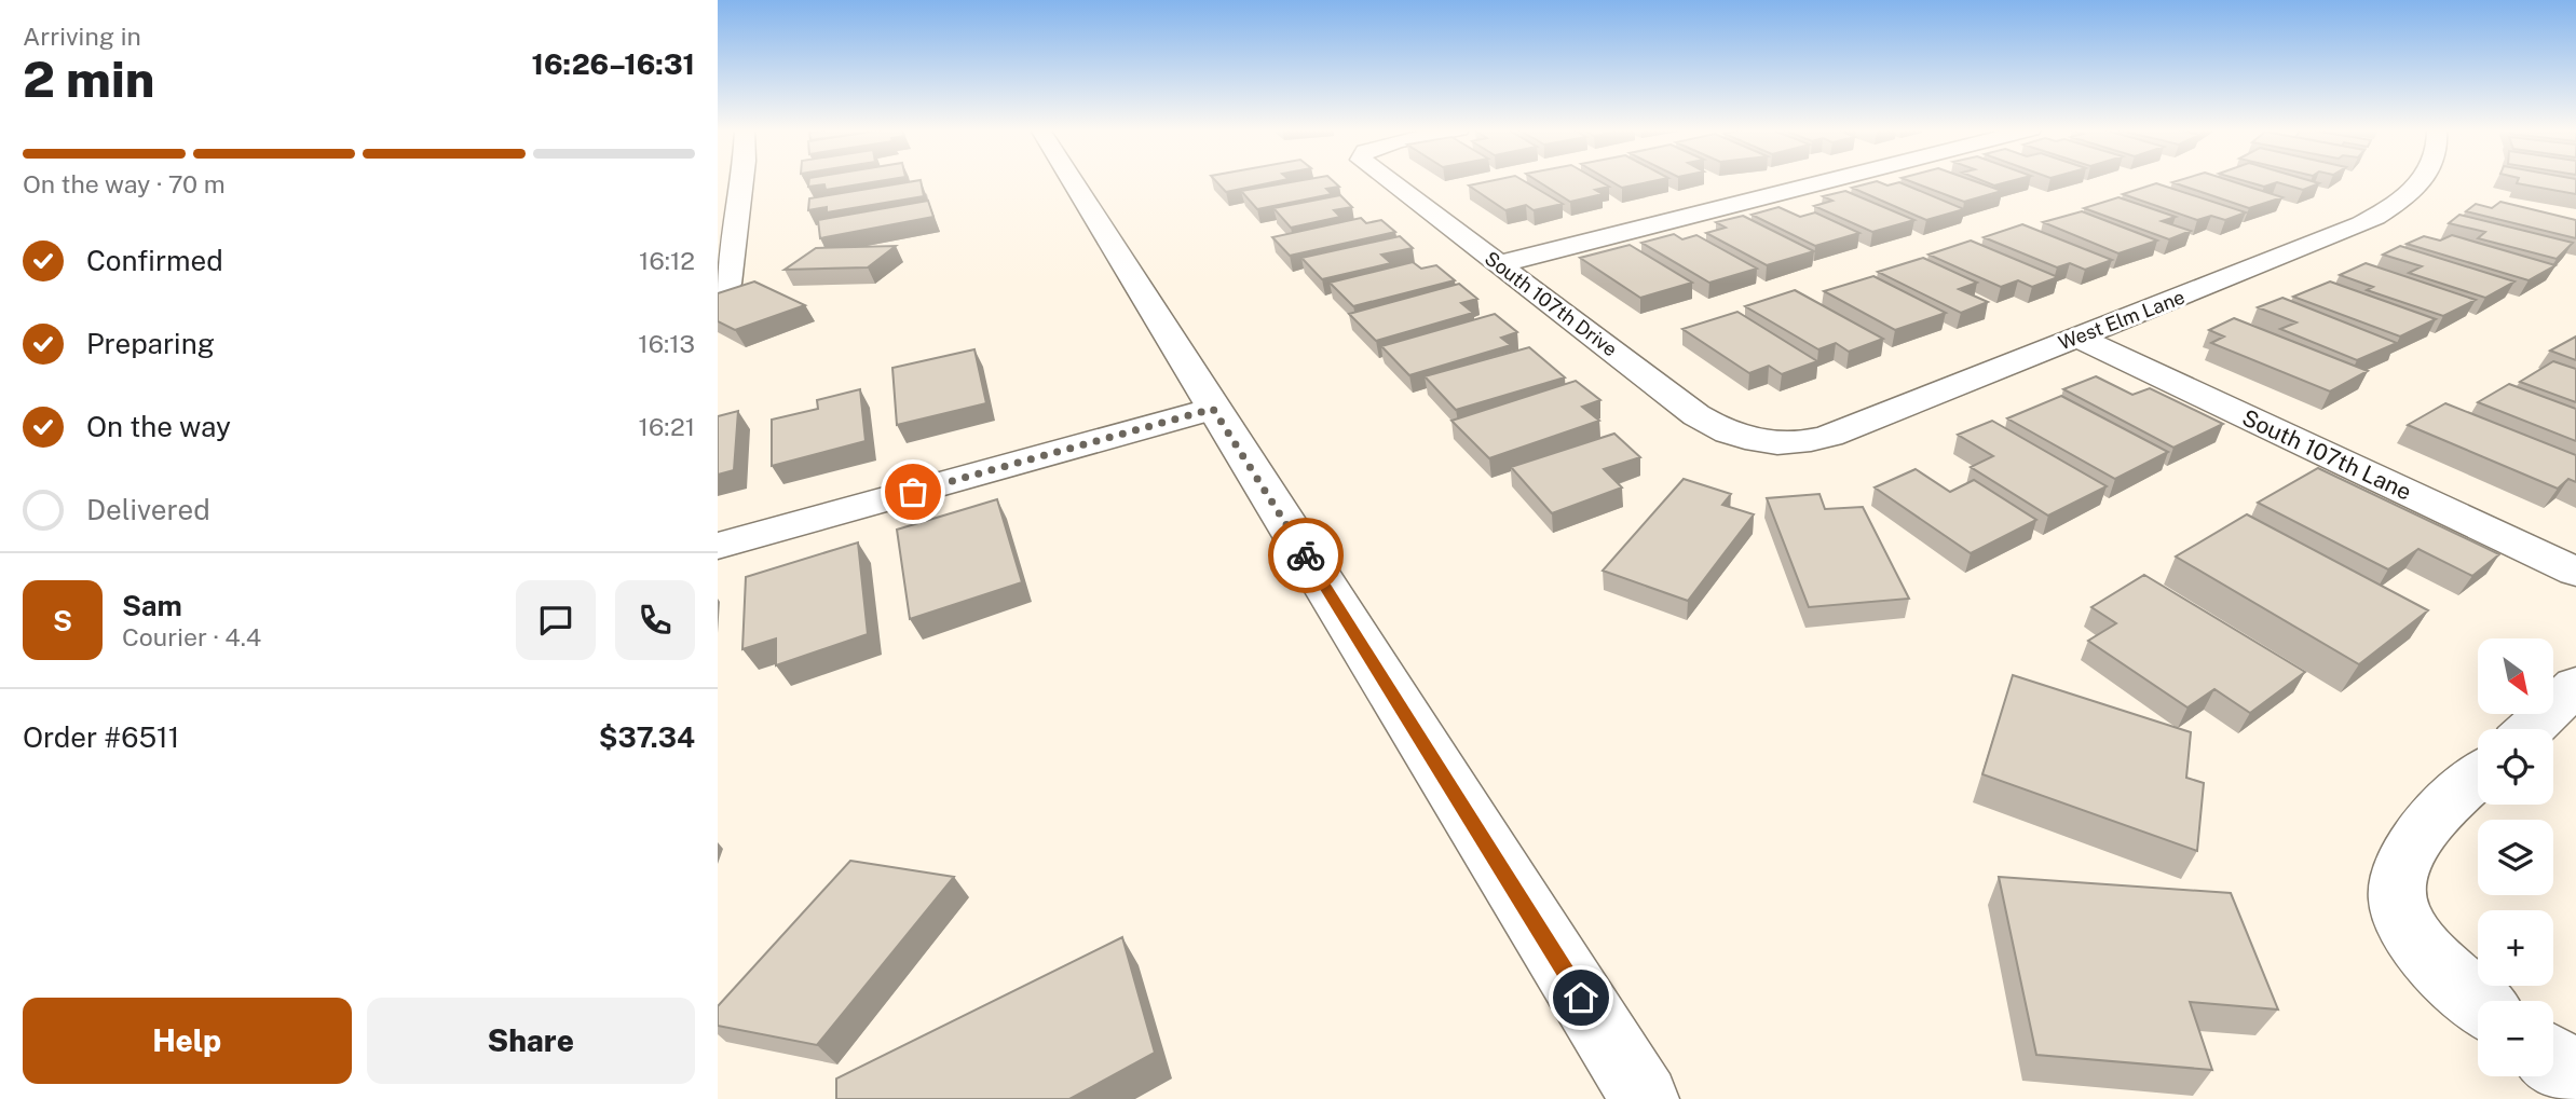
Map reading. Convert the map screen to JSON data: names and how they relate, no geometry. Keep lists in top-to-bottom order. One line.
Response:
{"streets":{"street":["South 107th Drive","West Elm Lane","South 107th Lane"]},"crossings":[["South 107th Drive","West Elm Lane"],["West Elm Lane","South 107th Lane"]],"north":"bottom right","page":{"heading":["2 min","Arriving in","16:26–16:31"],"panel":["Sam","Courier · 4.4","Order #6511","$37.34"],"bar":"On the way · 70 m","list":[["Confirmed","16:12"],["Preparing","16:13"],["On the way","16:21"],"Delivered"],"round":"S","map_buttons":["+","−"],"buttons":["Help","Share"]}}
